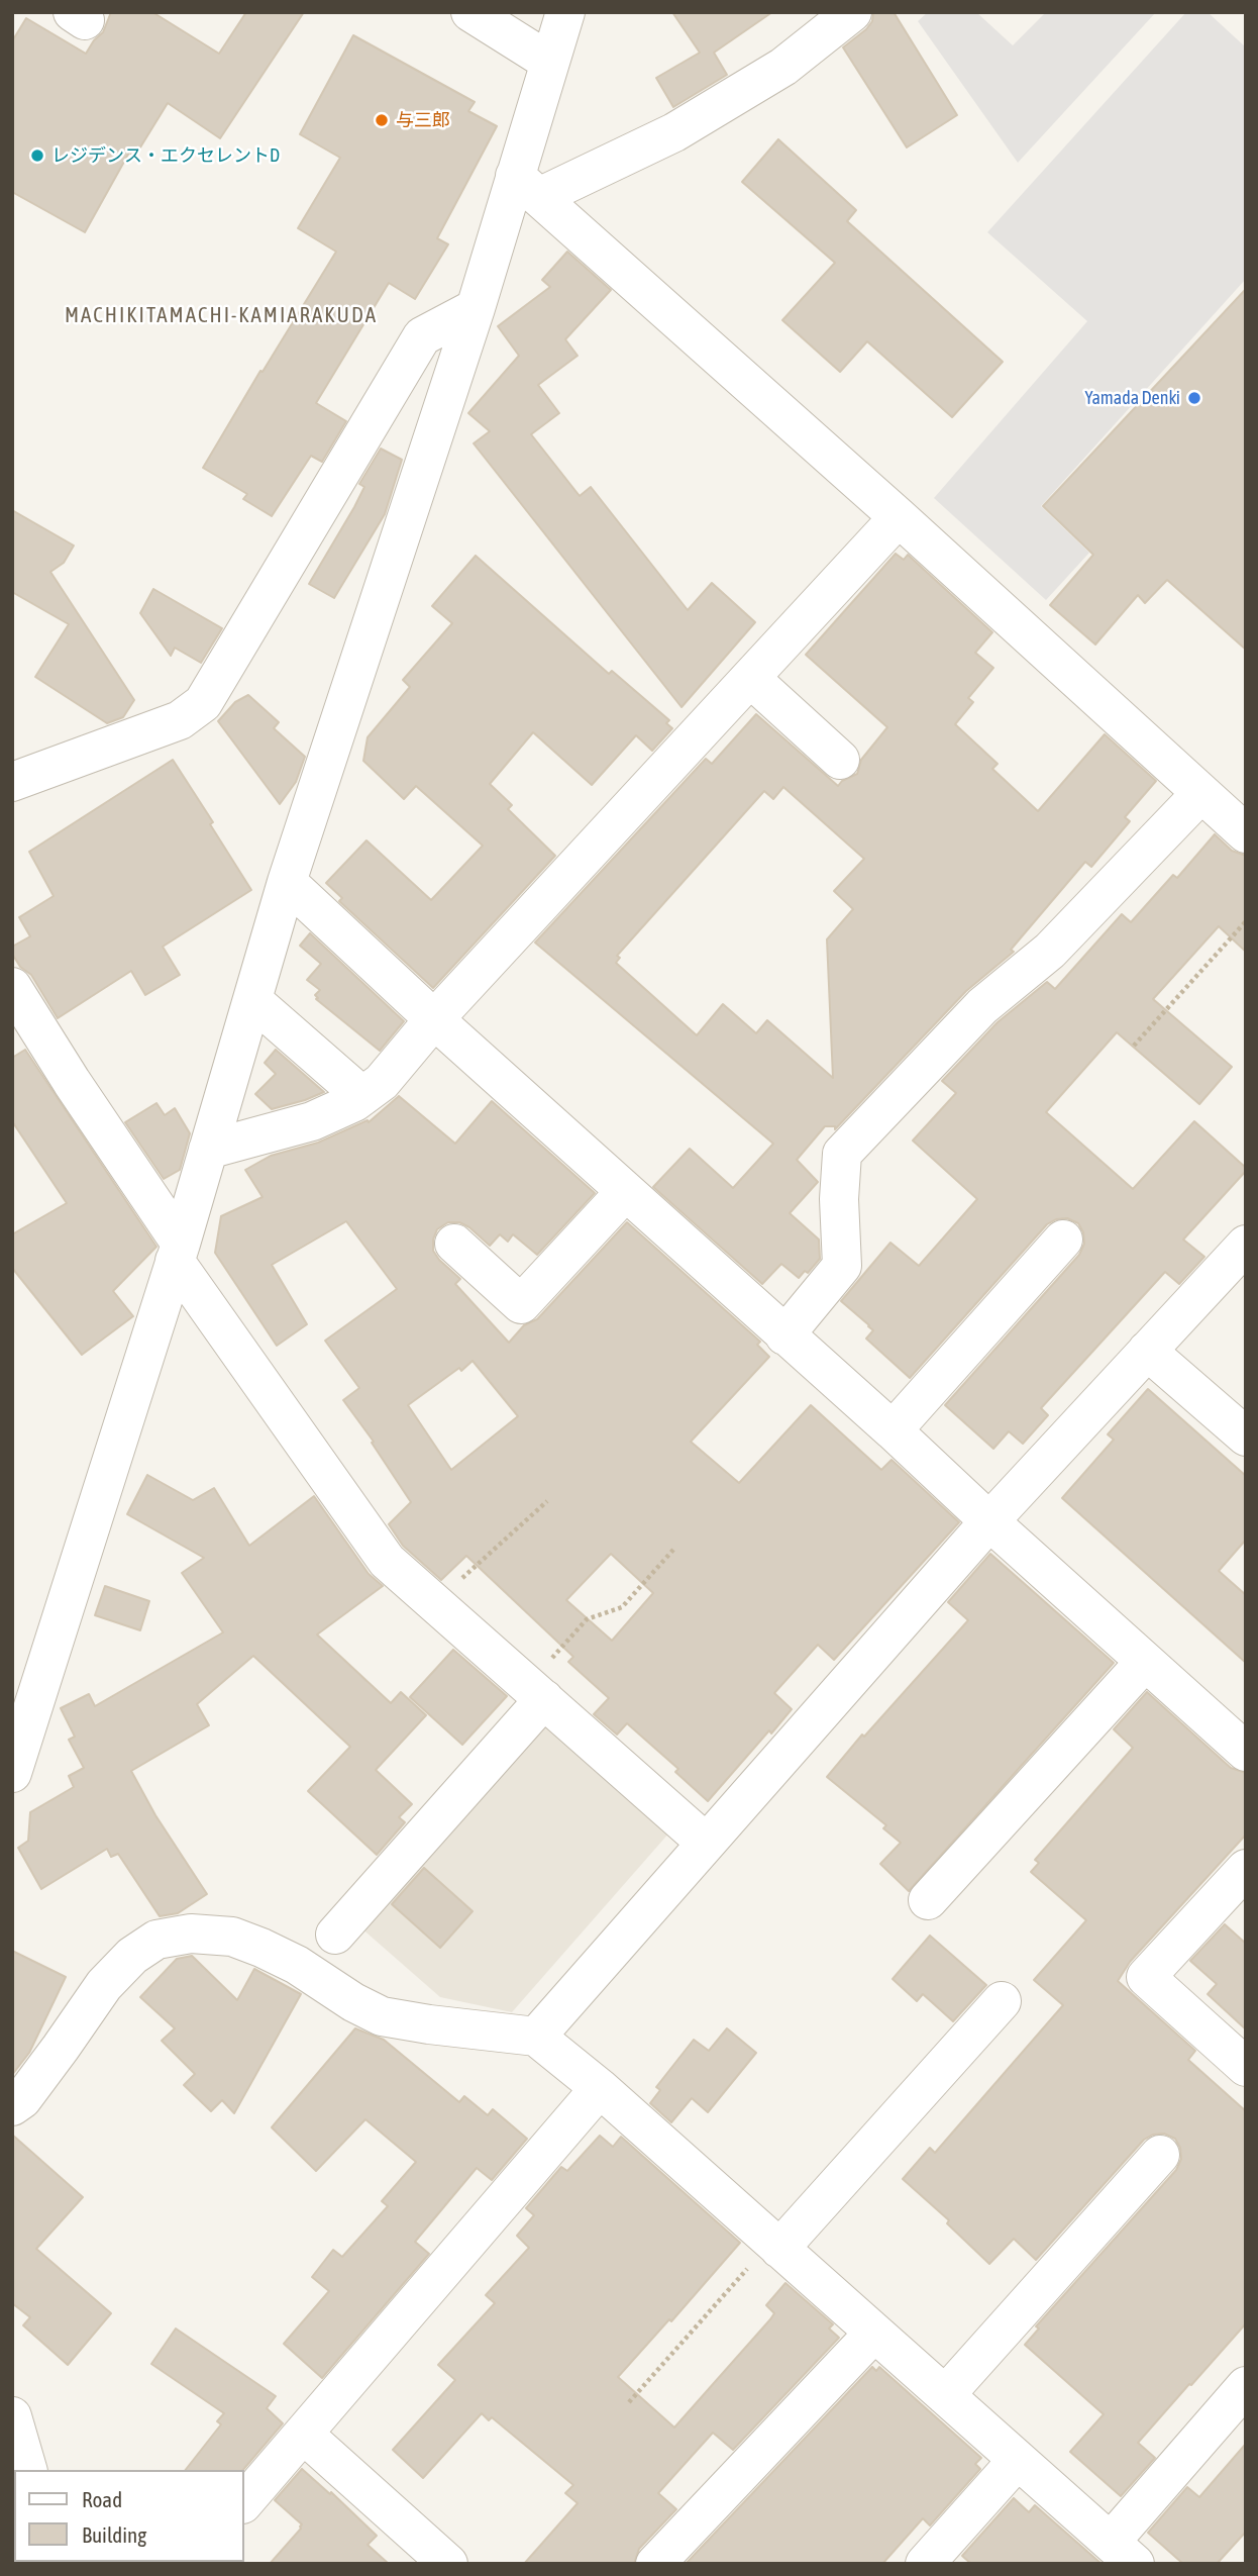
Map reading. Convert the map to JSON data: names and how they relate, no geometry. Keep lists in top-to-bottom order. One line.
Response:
{"districts":["MACHIKITAMACHI-KAMIARAKUDA"],"places":["与三郎","レジデンス・エクセレントD","Yamada Denki"],"legend":["Road","Building"]}
